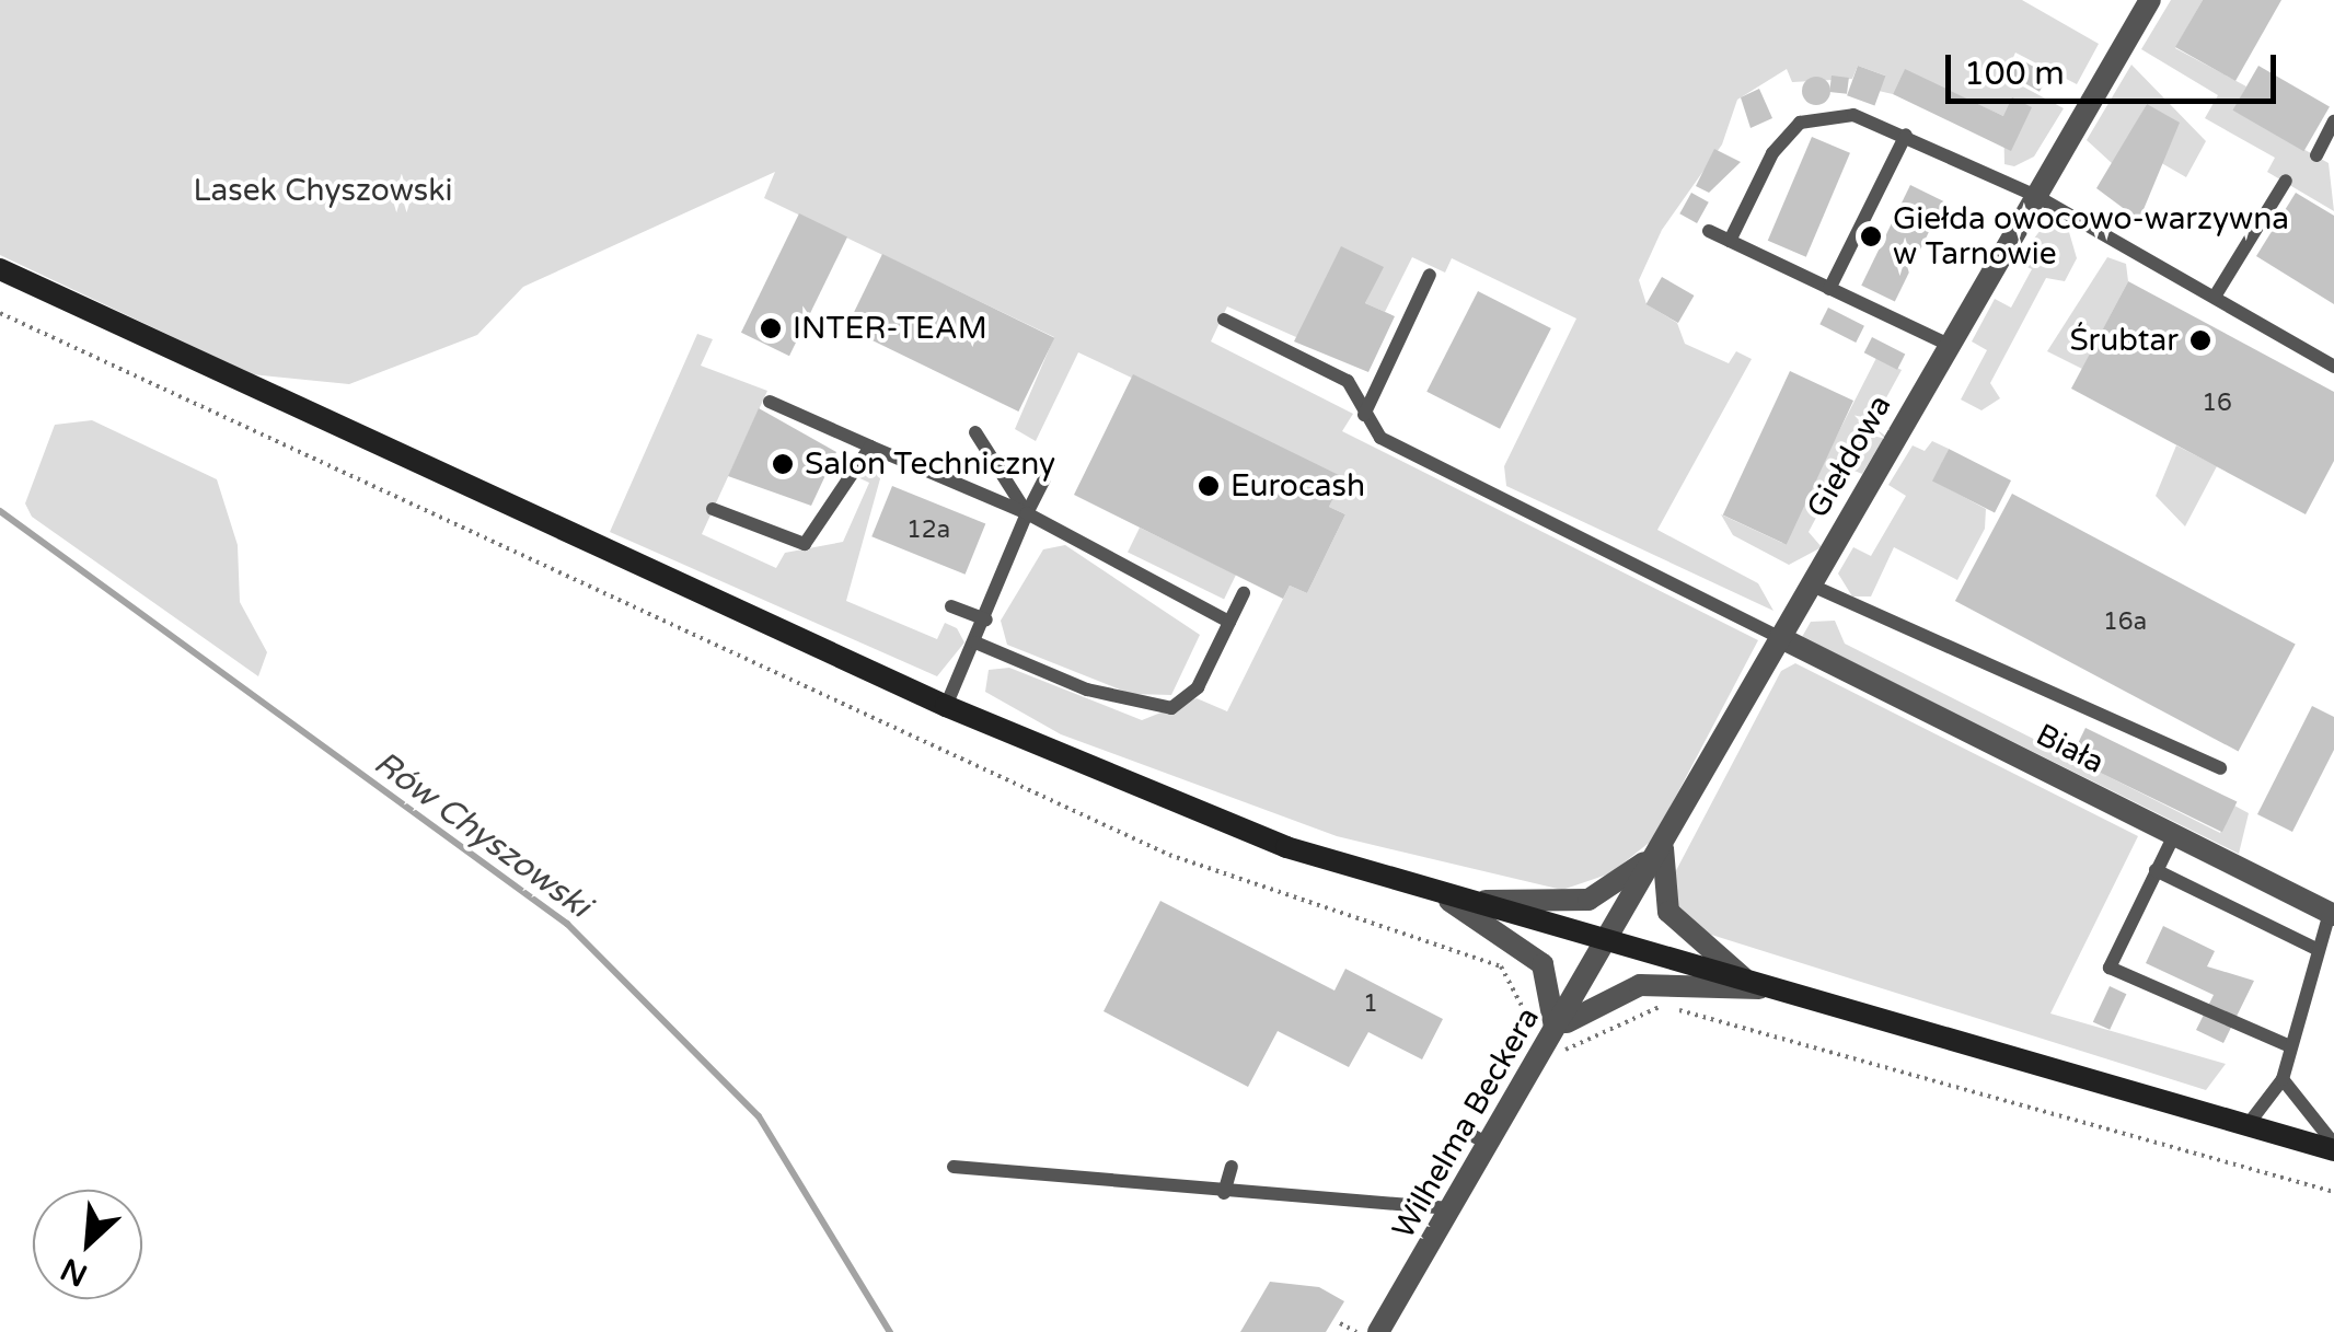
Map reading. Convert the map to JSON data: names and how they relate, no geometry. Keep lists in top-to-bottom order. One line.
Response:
{"streets":{"street":["Giełdowa","Biała","Wilhelma Beckera"]},"crossings":[["Giełdowa","Biała"],["Giełdowa","Wilhelma Beckera"]],"water":["Rów Chyszowski"],"parks":["Lasek Chyszowski"],"places":["Giełda owocowo-warzywna w Tarnowie","INTER-TEAM","Śrubtar","Salon Techniczny","Eurocash"],"house_numbers":["16","12a","16a","1"],"scale_bar":"100 m","north":"bottom left"}
